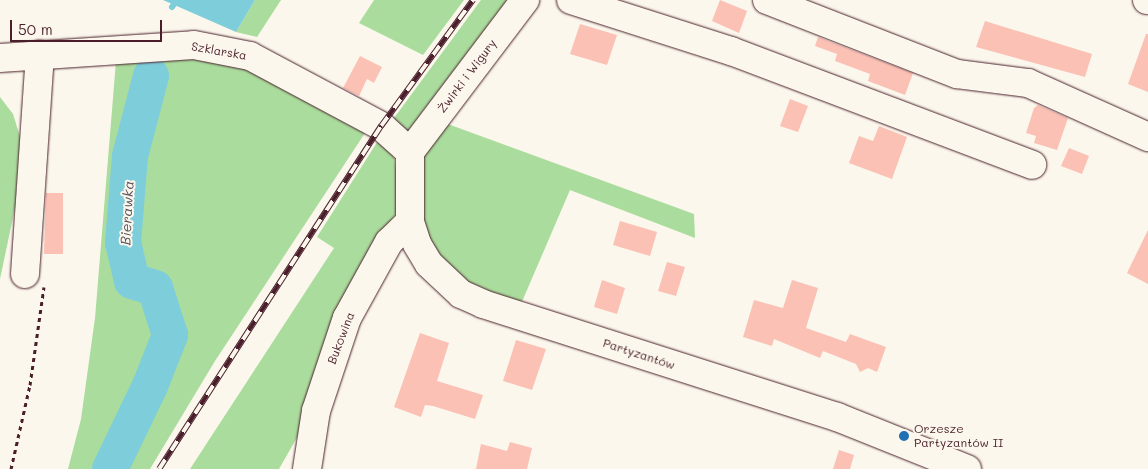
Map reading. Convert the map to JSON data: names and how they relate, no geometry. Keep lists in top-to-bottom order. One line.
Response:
{"streets":{"street":["Szklarska","Żwirki i Wigury","Bukowina","Partyzantów"]},"crossings":[["Szklarska","Żwirki i Wigury"],["Szklarska","Partyzantów"],["Żwirki i Wigury","Partyzantów"],["Bukowina","Partyzantów"]],"water":["Bierawka"],"places":["Orzesze Partyzantów II"],"scale_bar":"50 m"}
